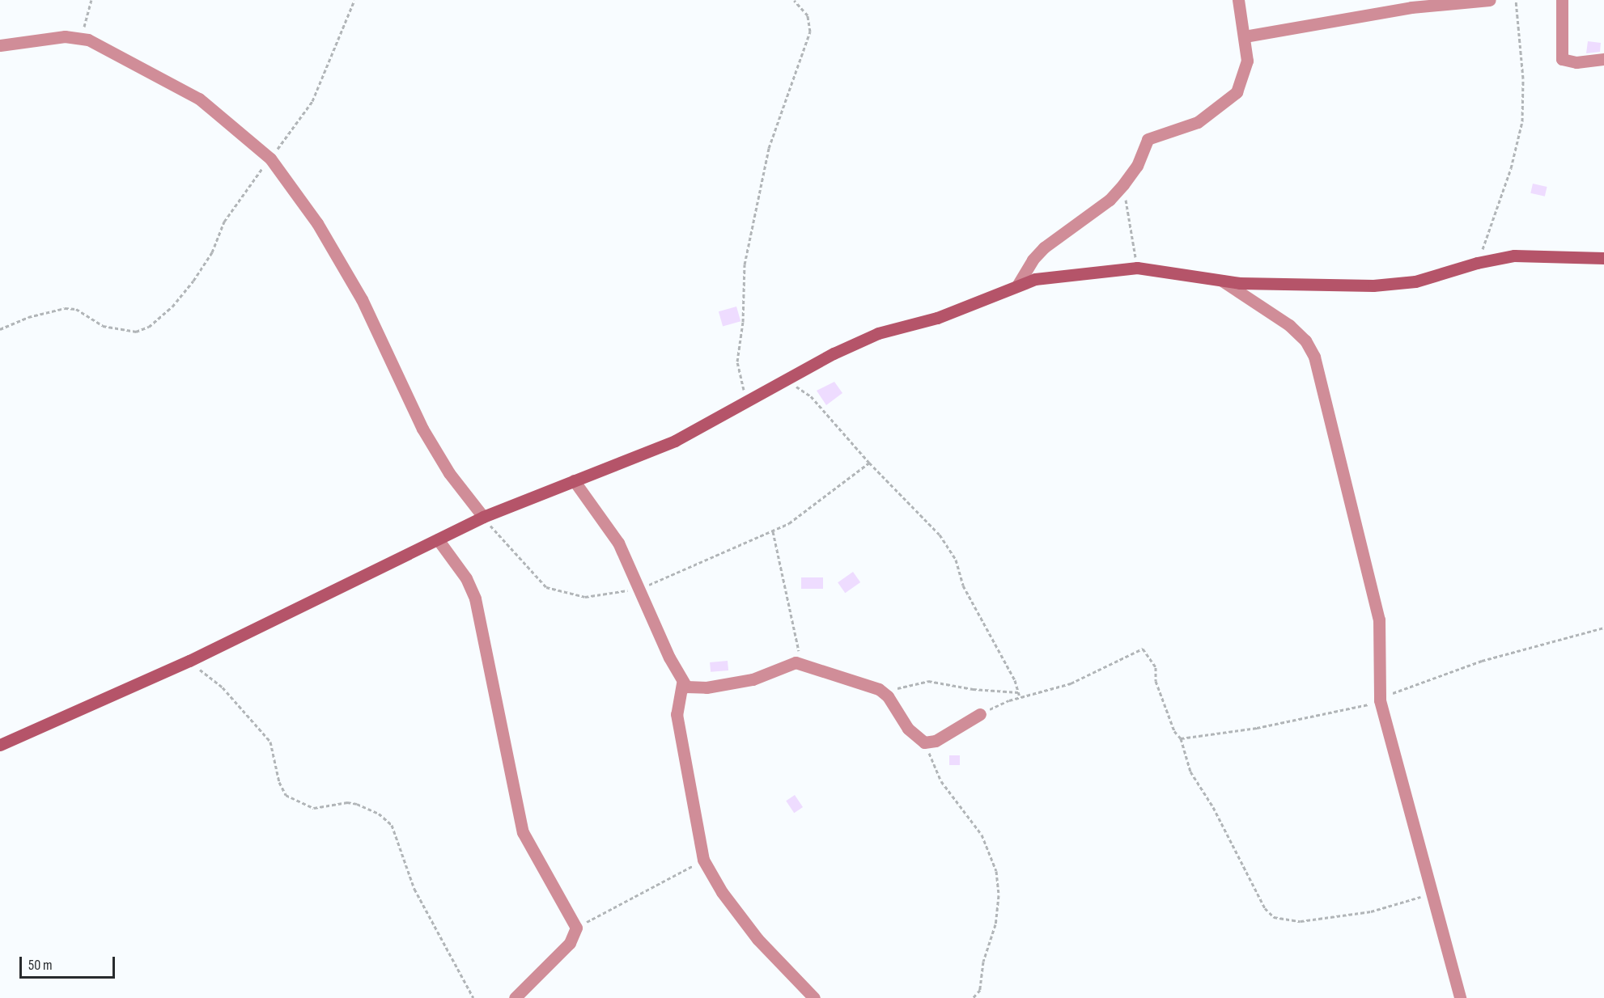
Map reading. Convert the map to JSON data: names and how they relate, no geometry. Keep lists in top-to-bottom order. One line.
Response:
{"scale_bar":"50 m"}
